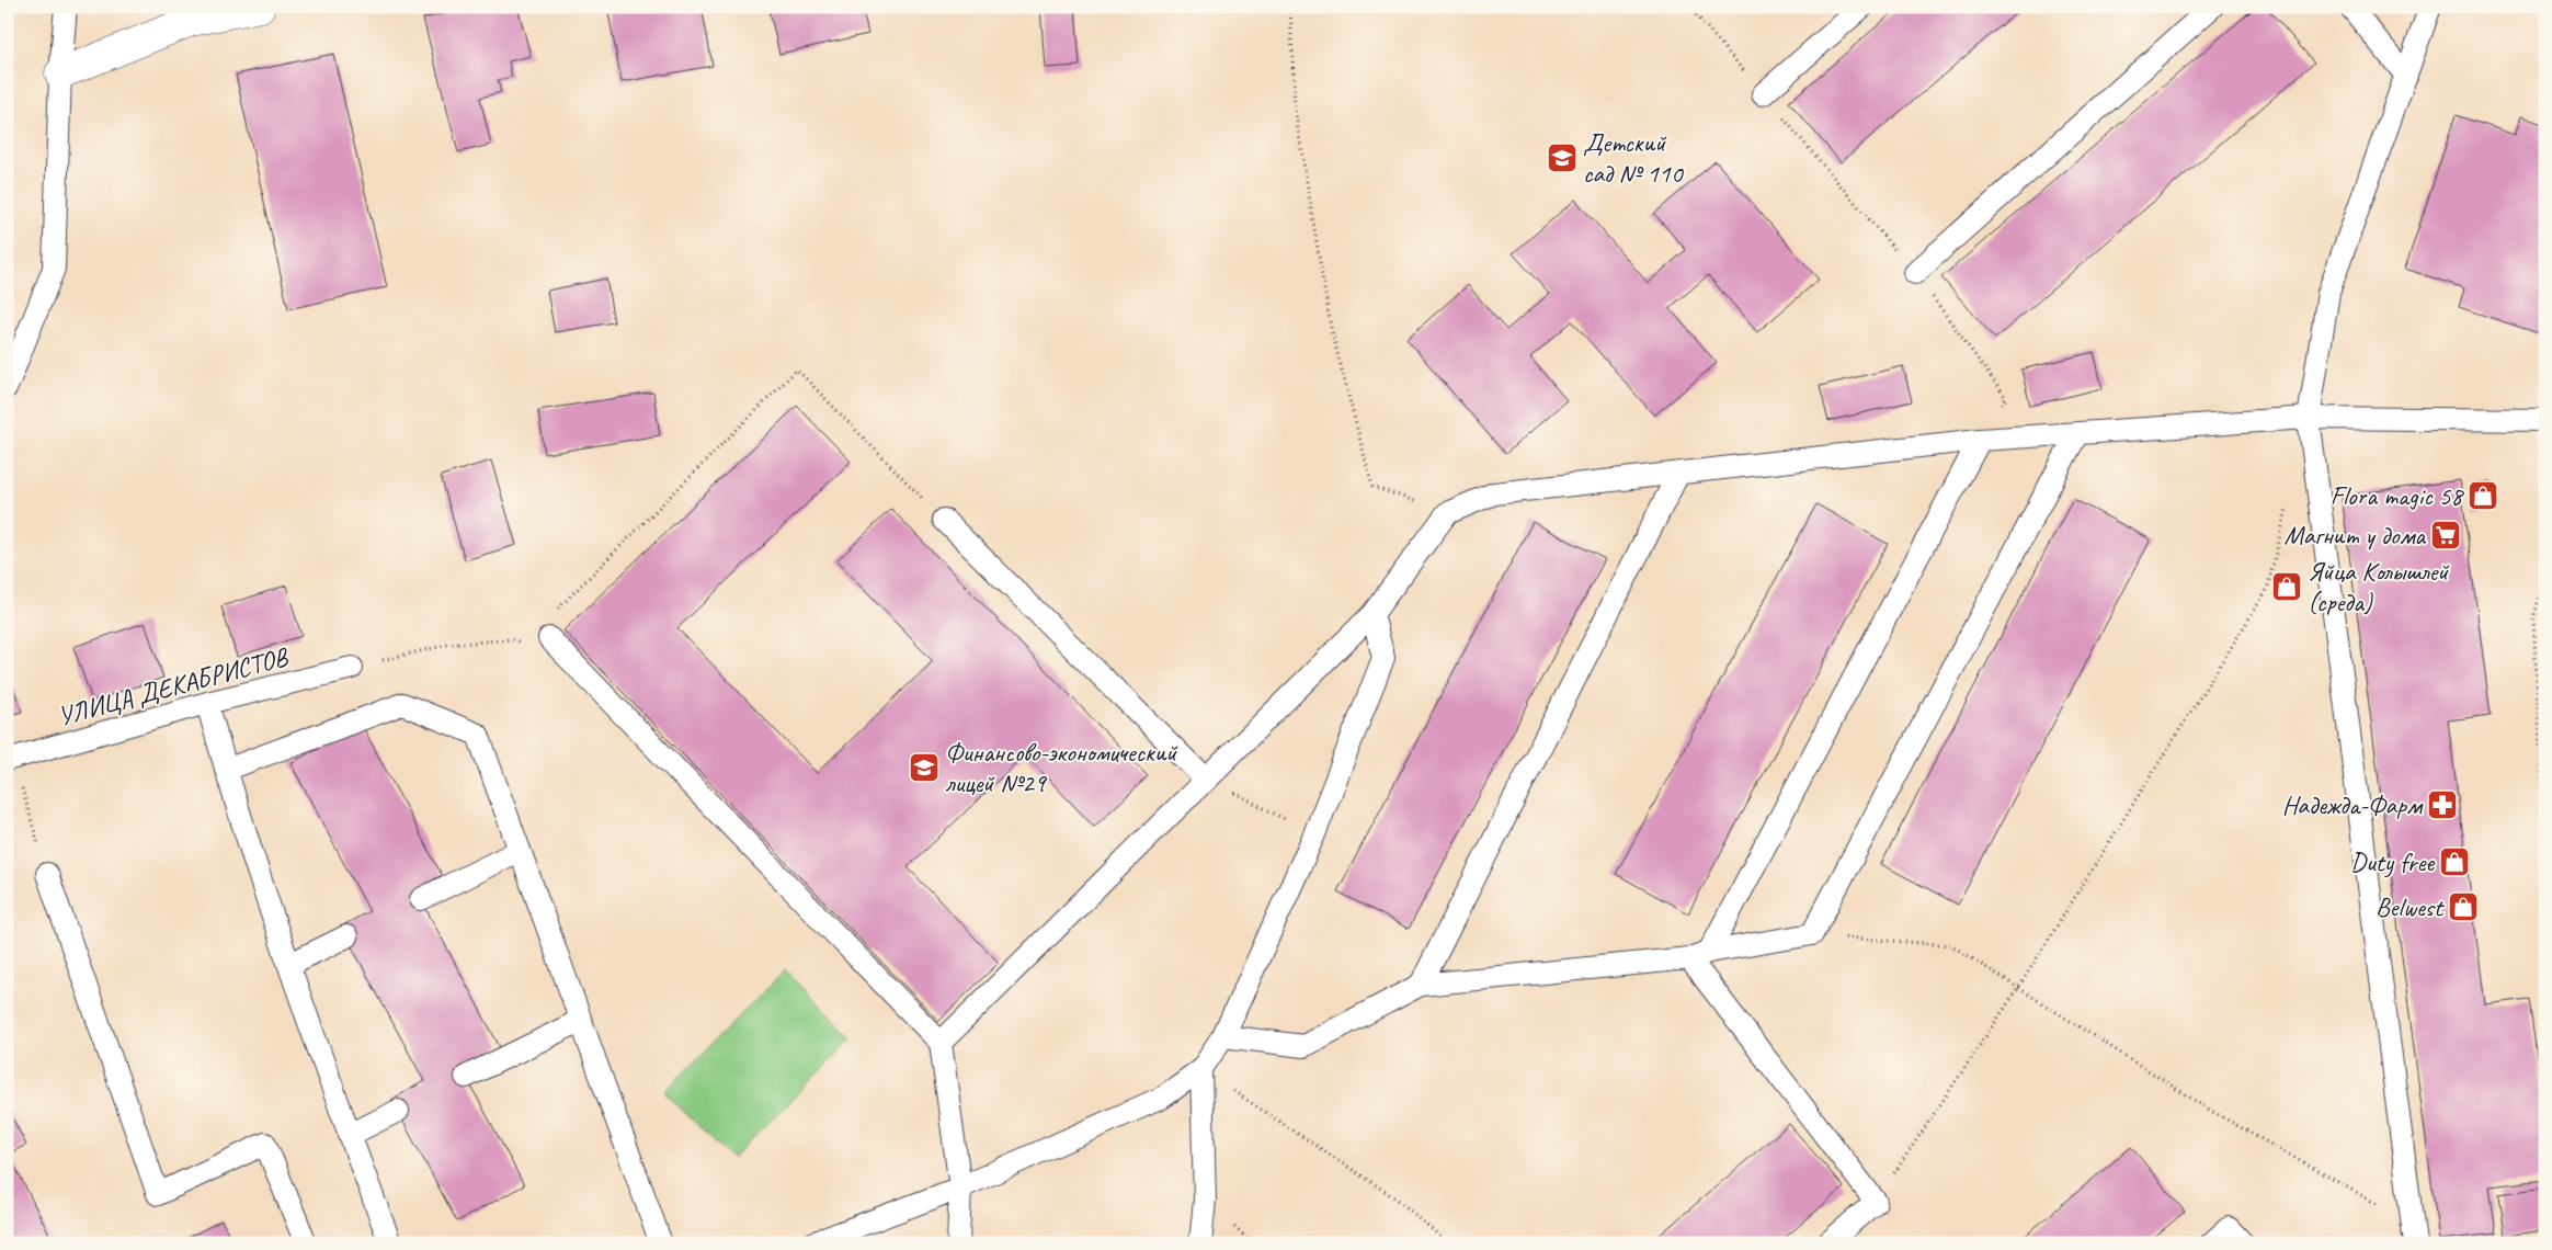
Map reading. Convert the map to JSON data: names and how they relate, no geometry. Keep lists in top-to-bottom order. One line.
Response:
{"streets":{"lane":["УЛИЦА ДЕКАБРИСТОВ"]},"places":{"school or university":["Детский сад № 110","Финансово-экономический лицей №29"],"shop":["Flora magic 58","Яйца Колышлей (среда)","Duty free","Belwest"],"supermarket":["Магнит у дома"],"pharmacy":["Надежда-Фарм"]}}
